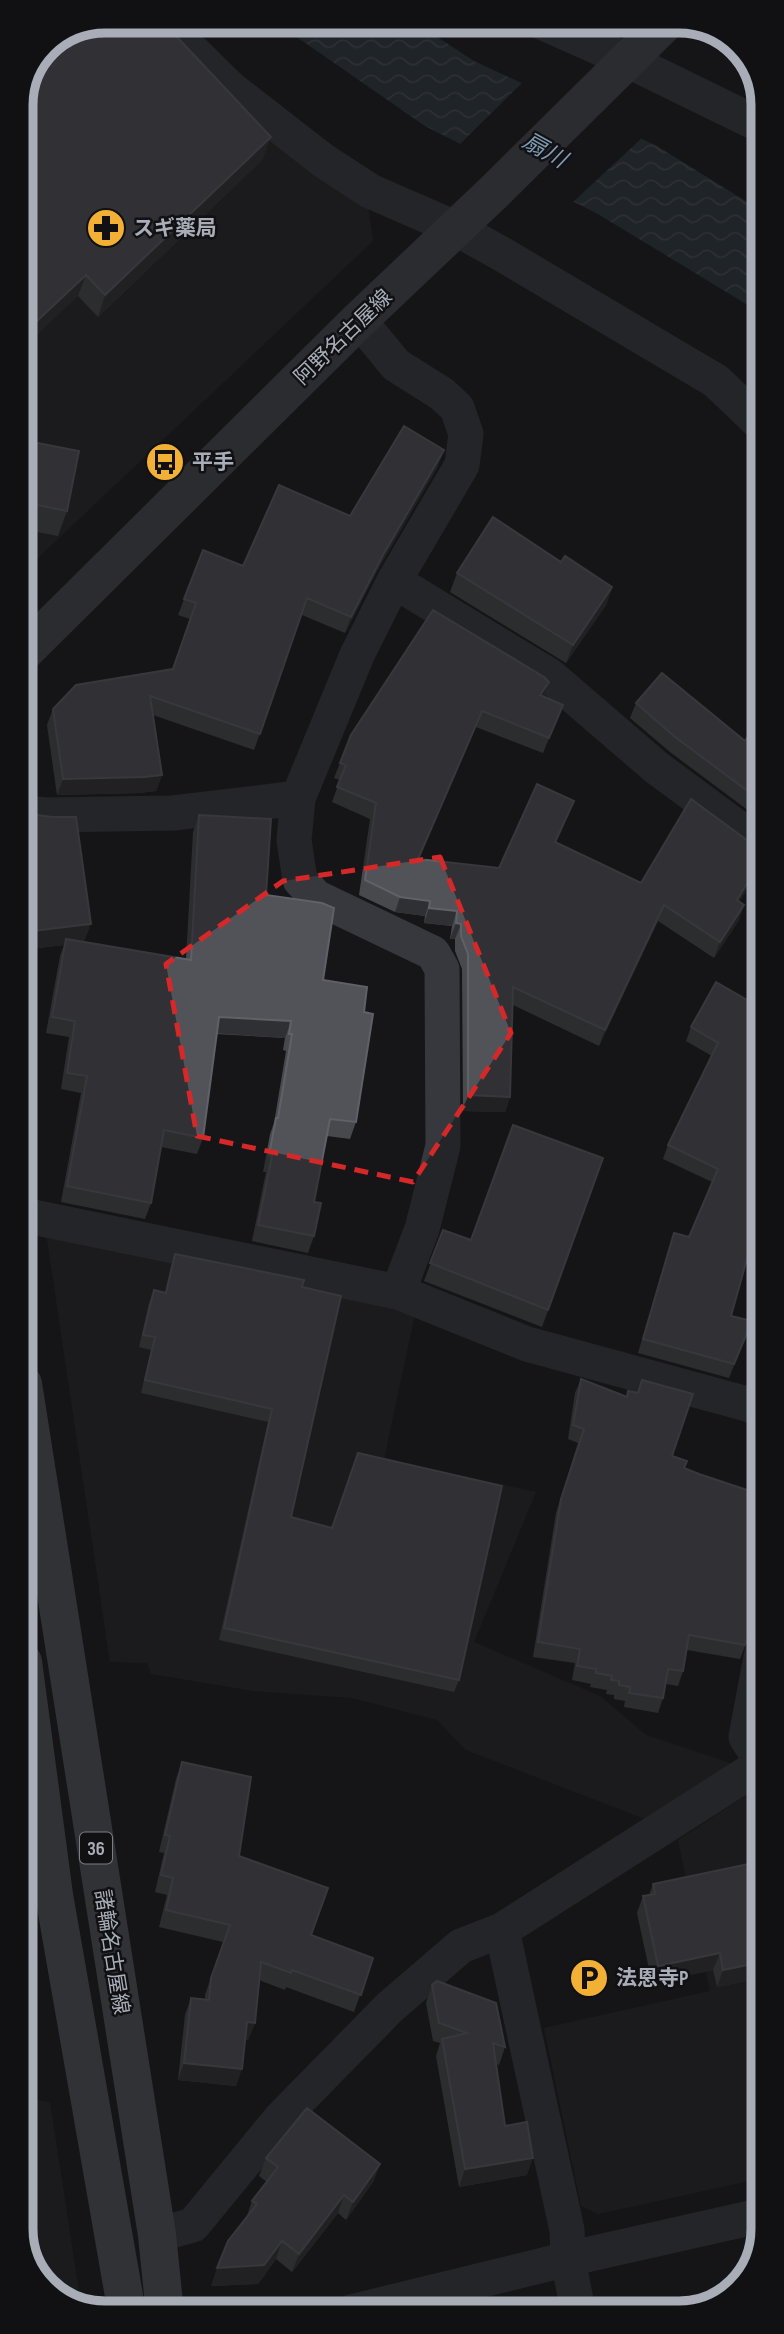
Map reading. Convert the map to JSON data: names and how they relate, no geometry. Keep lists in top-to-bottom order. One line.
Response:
{"streets":{"main road":["阿野名古屋線","36","諸輪名古屋線"]},"water":["扇川"],"places":{"pharmacy":["スギ薬局"],"bus stop":["平手"],"parking":["法恩寺P"]}}
